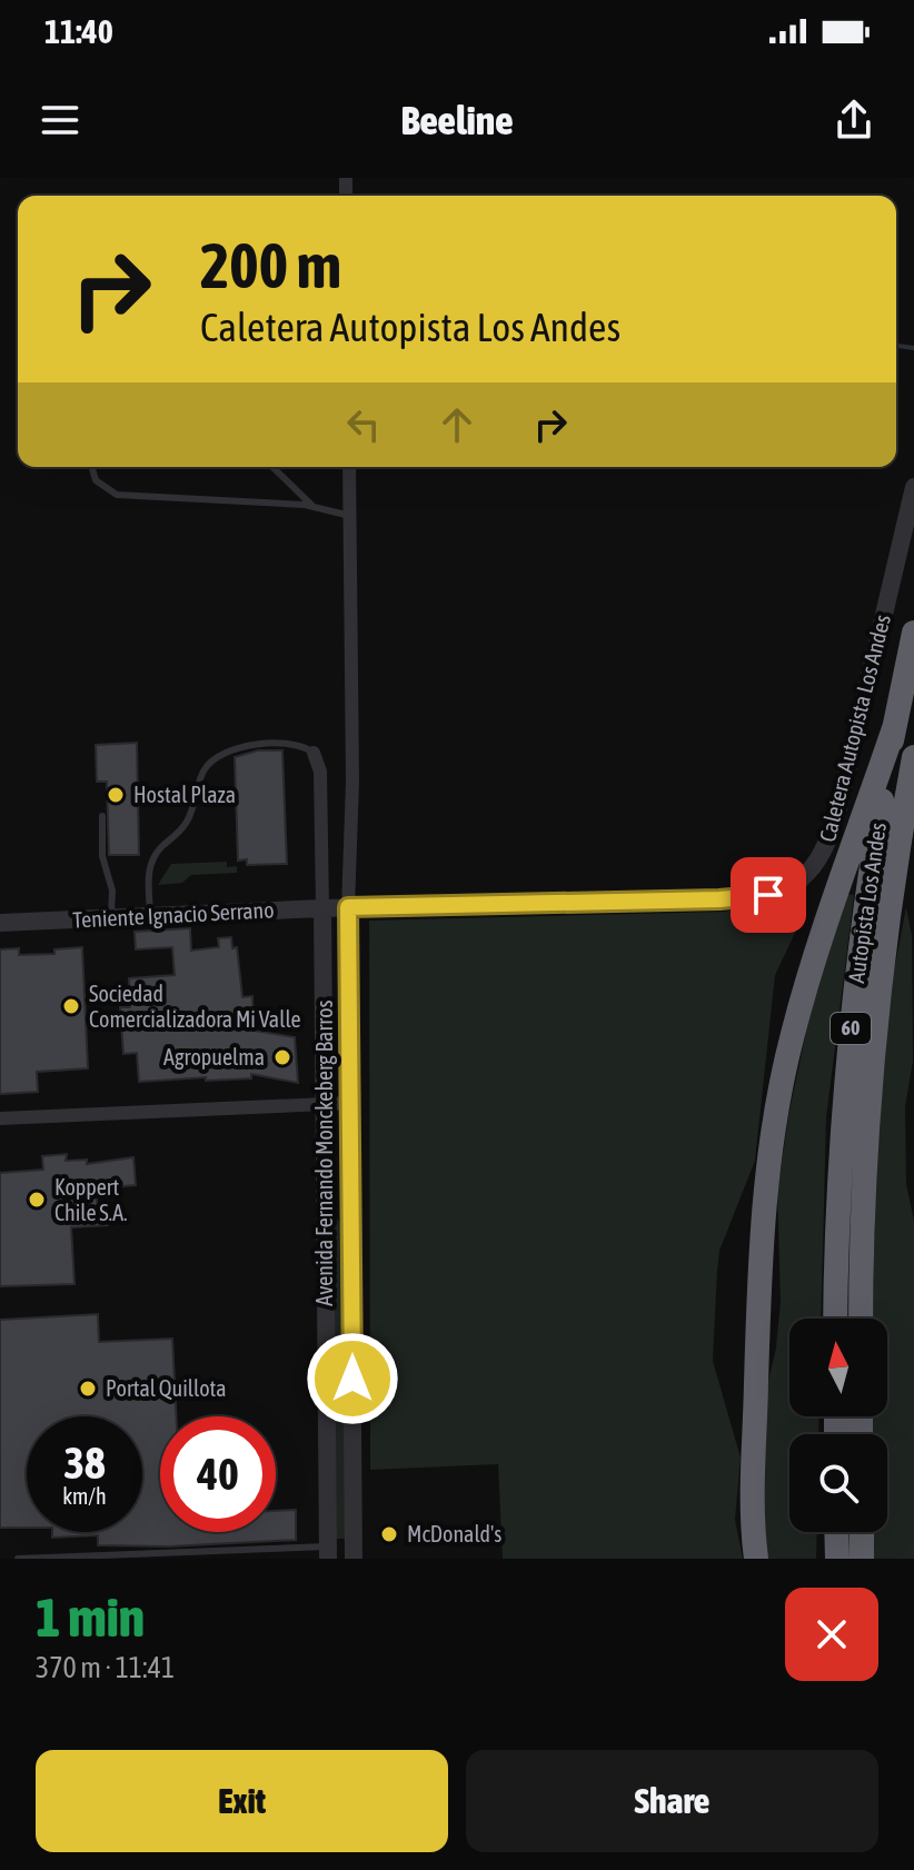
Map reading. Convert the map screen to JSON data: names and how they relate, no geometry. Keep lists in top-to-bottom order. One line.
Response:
{"streets":{"highway":["Autopista Los Andes","60"],"street":["Caletera Autopista Los Andes","Teniente Ignacio Serrano","Avenida Fernando Monckeberg Barros"]},"crossings":[["Caletera Autopista Los Andes","Teniente Ignacio Serrano"],["Caletera Autopista Los Andes","Avenida Fernando Monckeberg Barros"],["Teniente Ignacio Serrano","Avenida Fernando Monckeberg Barros"]],"places":["Hostal Plaza","Sociedad Comercializadora Mi Valle","Agropuelma","Koppert Chile S.A.","Portal Quillota","McDonald's"],"north":"top","page":{"status":"11:40","header":"Beeline","turn":["200 m","Caletera Autopista Los Andes"],"speed":"38 km/h","limit":"40","heading":["1 min","370 m · 11:41"],"buttons":["Exit","Share"]}}
